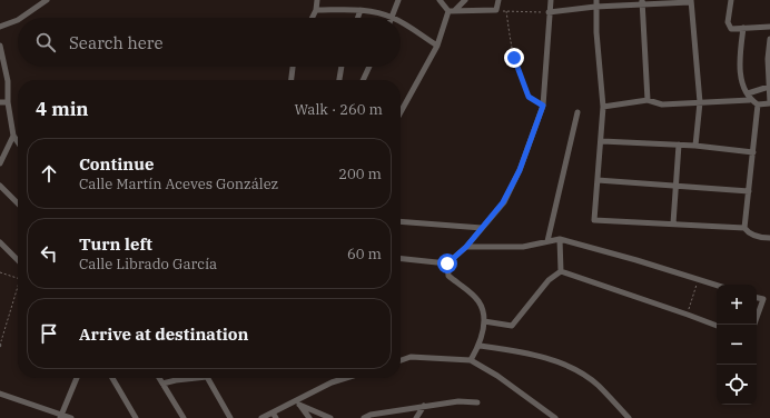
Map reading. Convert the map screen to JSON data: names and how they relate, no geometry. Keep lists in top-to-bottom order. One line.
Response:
{"page":{"search":"Search here","heading":["4 min","Walk · 260 m"],"list":[["Continue","Calle Martín Aceves González","200 m"],["Turn left","Calle Librado García","60 m"],"Arrive at destination"],"map_buttons":["+","−"]}}
